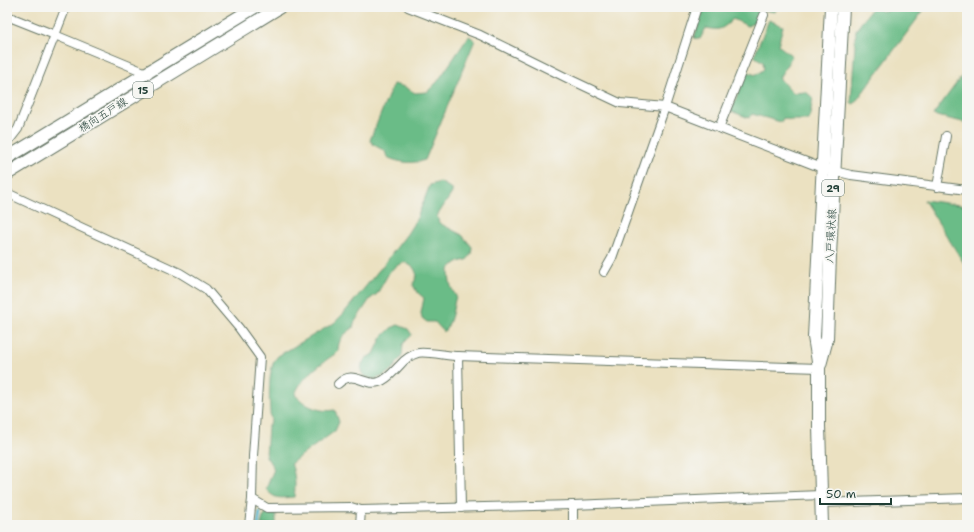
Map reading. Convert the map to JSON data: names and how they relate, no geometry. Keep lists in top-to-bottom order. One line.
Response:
{"streets":{"main road":["15","橋向五戸線","29","八戸環状線"]},"scale_bar":"50 m"}
